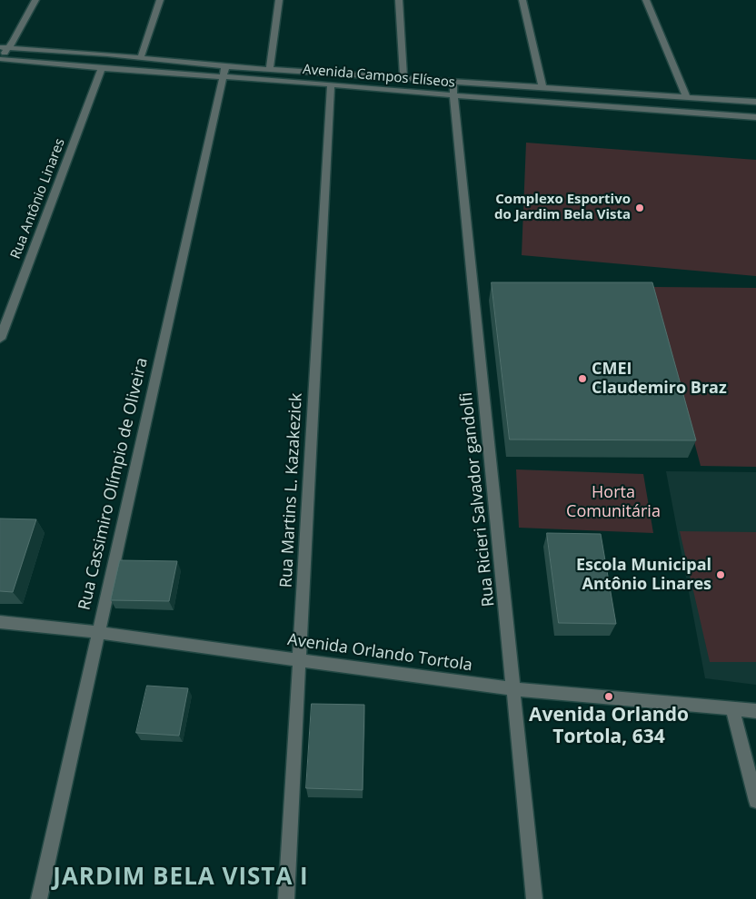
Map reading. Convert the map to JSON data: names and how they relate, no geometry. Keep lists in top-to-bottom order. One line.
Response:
{"streets":{"street":["Avenida Campos Elíseos","Rua Antônio Linares","Rua Cassimiro Olímpio de Oliveira","Rua Martins L. Kazakezick","Rua Ricieri Salvador gandolfi","Avenida Orlando Tortola"]},"crossings":[["Avenida Campos Elíseos","Rua Antônio Linares"],["Avenida Campos Elíseos","Rua Cassimiro Olímpio de Oliveira"],["Avenida Campos Elíseos","Rua Martins L. Kazakezick"],["Avenida Campos Elíseos","Rua Ricieri Salvador gandolfi"],["Rua Cassimiro Olímpio de Oliveira","Avenida Orlando Tortola"],["Rua Martins L. Kazakezick","Avenida Orlando Tortola"],["Rua Ricieri Salvador gandolfi","Avenida Orlando Tortola"]],"districts":["JARDIM BELA VISTA I"],"parks":["Horta Comunitária"],"places":["Complexo Esportivo do Jardim Bela Vista","CMEI Claudemiro Braz","Escola Municipal Antônio Linares","Avenida Orlando Tortola, 634"]}
